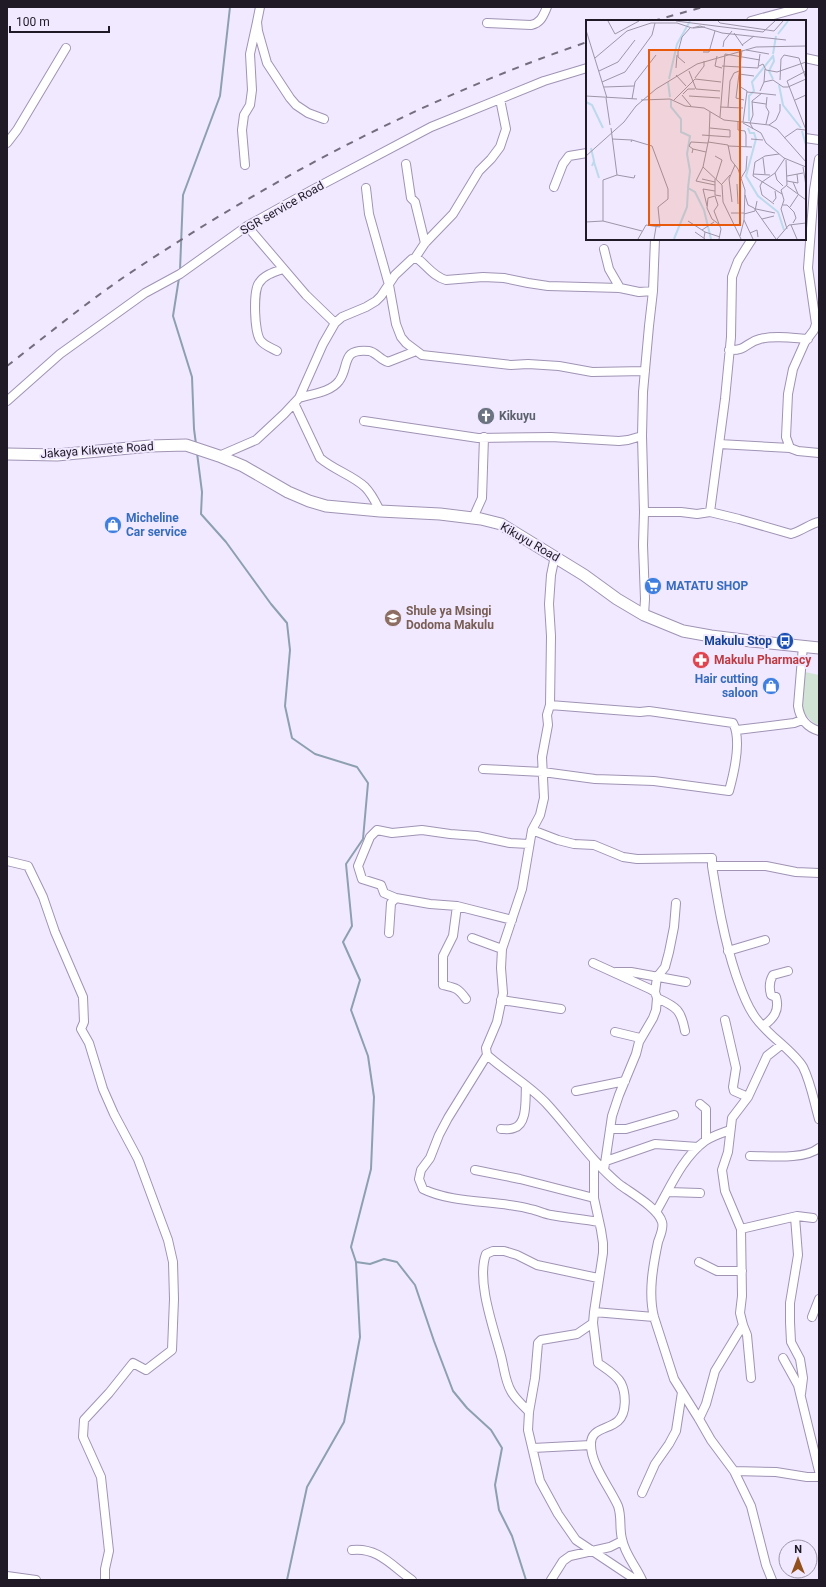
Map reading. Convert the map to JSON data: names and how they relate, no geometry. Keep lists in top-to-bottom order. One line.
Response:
{"streets":{"main road":["Jakaya Kikwete Road","Kikuyu Road"],"street":["SGR service Road"]},"crossings":[["Jakaya Kikwete Road","Kikuyu Road"]],"places":{"church":["Kikuyu"],"shop":["Micheline Car service","Hair cutting saloon"],"supermarket":["MATATU SHOP"],"school or university":["Shule ya Msingi Dodoma Makulu"],"bus stop":["Makulu Stop"],"pharmacy":["Makulu Pharmacy"]},"scale_bar":"100 m","north":"top"}
